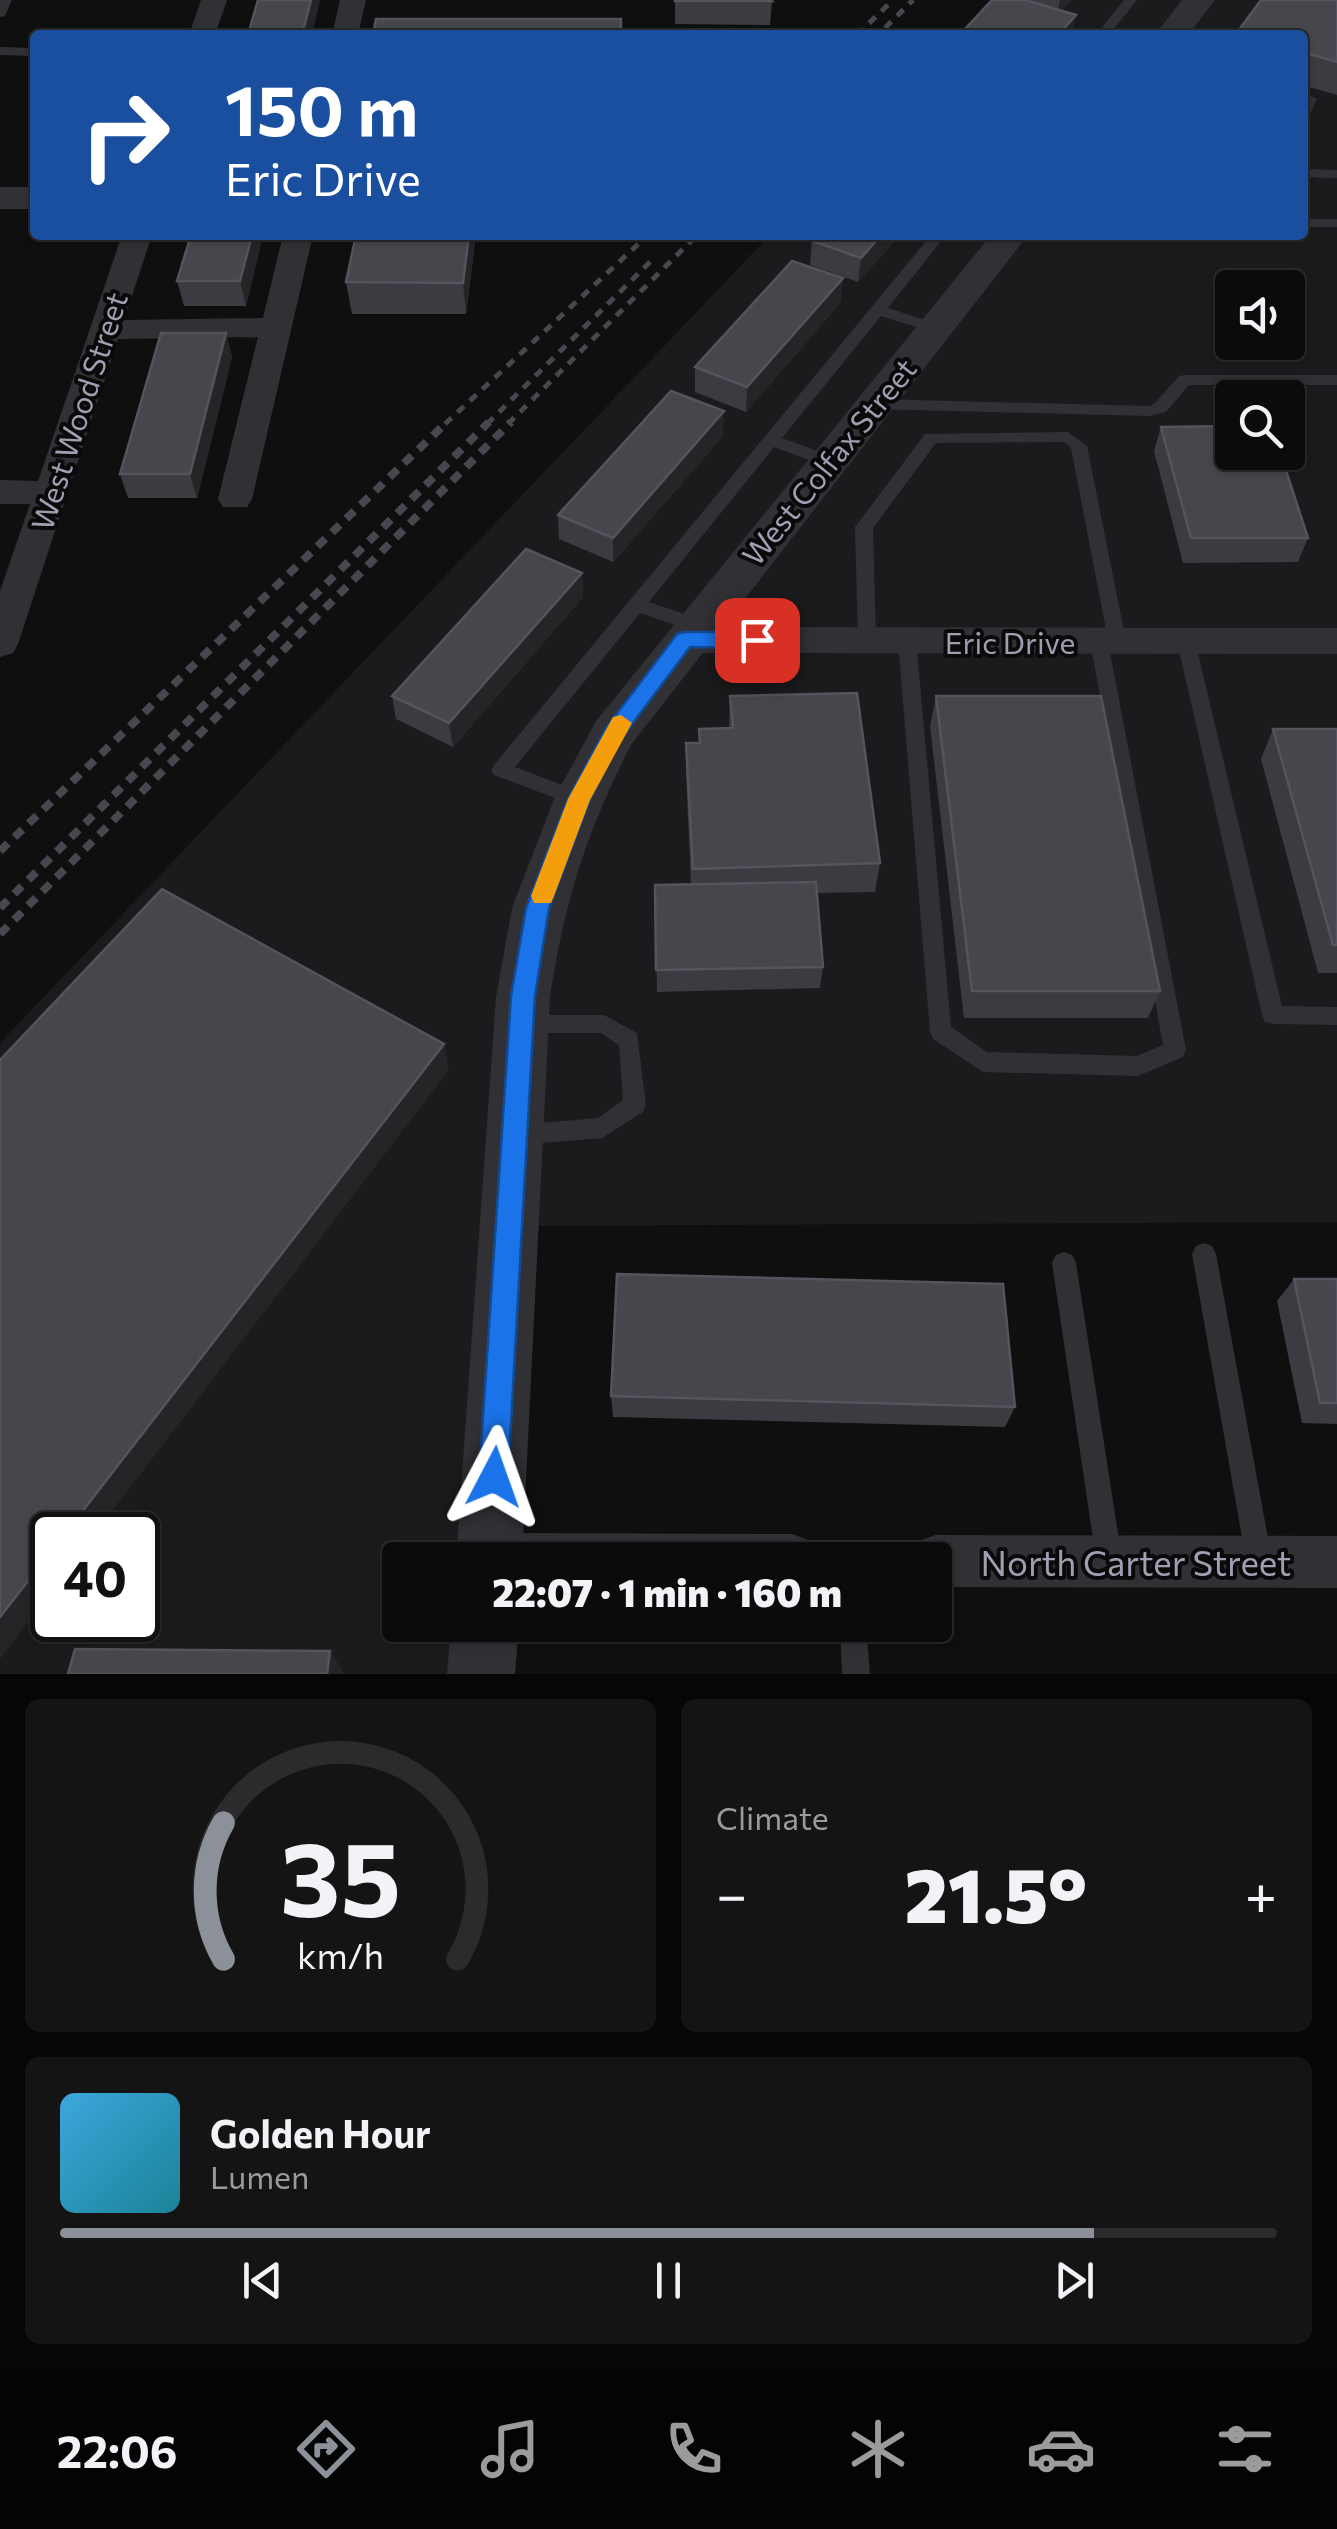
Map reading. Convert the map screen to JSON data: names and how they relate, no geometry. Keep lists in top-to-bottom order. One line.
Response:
{"streets":{"street":["West Wood Street","West Colfax Street","Eric Drive","North Carter Street"]},"crossings":[["West Colfax Street","Eric Drive"]],"page":{"turn":["150 m","Eric Drive"],"limit":"40","trip":"22:07 · 1 min · 160 m","tile":"Climate","heat":["−","21.5°","+"],"song":["Golden Hour","Lumen"],"tabs":"22:06","gauge":["35","km/h"]}}
